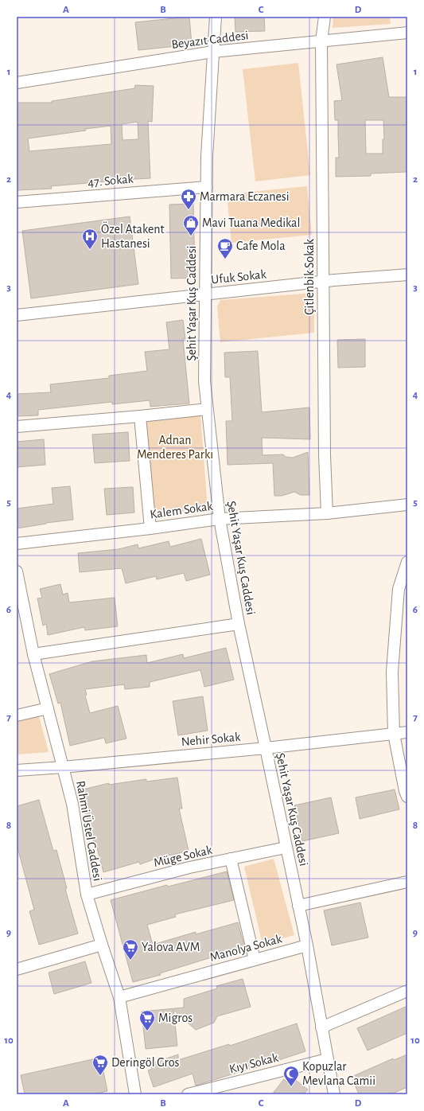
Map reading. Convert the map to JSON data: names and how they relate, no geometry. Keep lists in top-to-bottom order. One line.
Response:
{"streets":{"street":["Beyazıt Caddesi","47. Sokak","Ufuk Sokak","Çitlenbik Sokak","Şehit Yaşar Kuş Caddesi","Kalem Sokak","Nehir Sokak","Rahmi Üstel Caddesi","Müge Sokak","Manolya Sokak","Kıyı Sokak"]},"crossings":[["Beyazıt Caddesi","Çitlenbik Sokak"],["Beyazıt Caddesi","Şehit Yaşar Kuş Caddesi"],["47. Sokak","Şehit Yaşar Kuş Caddesi"],["Ufuk Sokak","Çitlenbik Sokak"],["Ufuk Sokak","Şehit Yaşar Kuş Caddesi"],["Çitlenbik Sokak","Kalem Sokak"],["Şehit Yaşar Kuş Caddesi","Kalem Sokak"],["Şehit Yaşar Kuş Caddesi","Nehir Sokak"],["Şehit Yaşar Kuş Caddesi","Müge Sokak"],["Şehit Yaşar Kuş Caddesi","Manolya Sokak"],["Şehit Yaşar Kuş Caddesi","Kıyı Sokak"],["Nehir Sokak","Rahmi Üstel Caddesi"],["Rahmi Üstel Caddesi","Müge Sokak"],["Rahmi Üstel Caddesi","Manolya Sokak"]],"parks":["Adnan Menderes Parkı"],"places":{"pharmacy":["Marmara Eczanesi"],"shop":["Mavi Tuana Medikal"],"hospital":["Özel Atakent Hastanesi"],"cafe":["Cafe Mola"],"supermarket":["Yalova AVM","Migros","Deringöl Gros"],"mosque":["Kopuzlar Mevlana Camii"]},"grid":{"columns":["A","B","C","D"],"rows":["1","2","3","4","5","6","7","8","9","10"]}}
